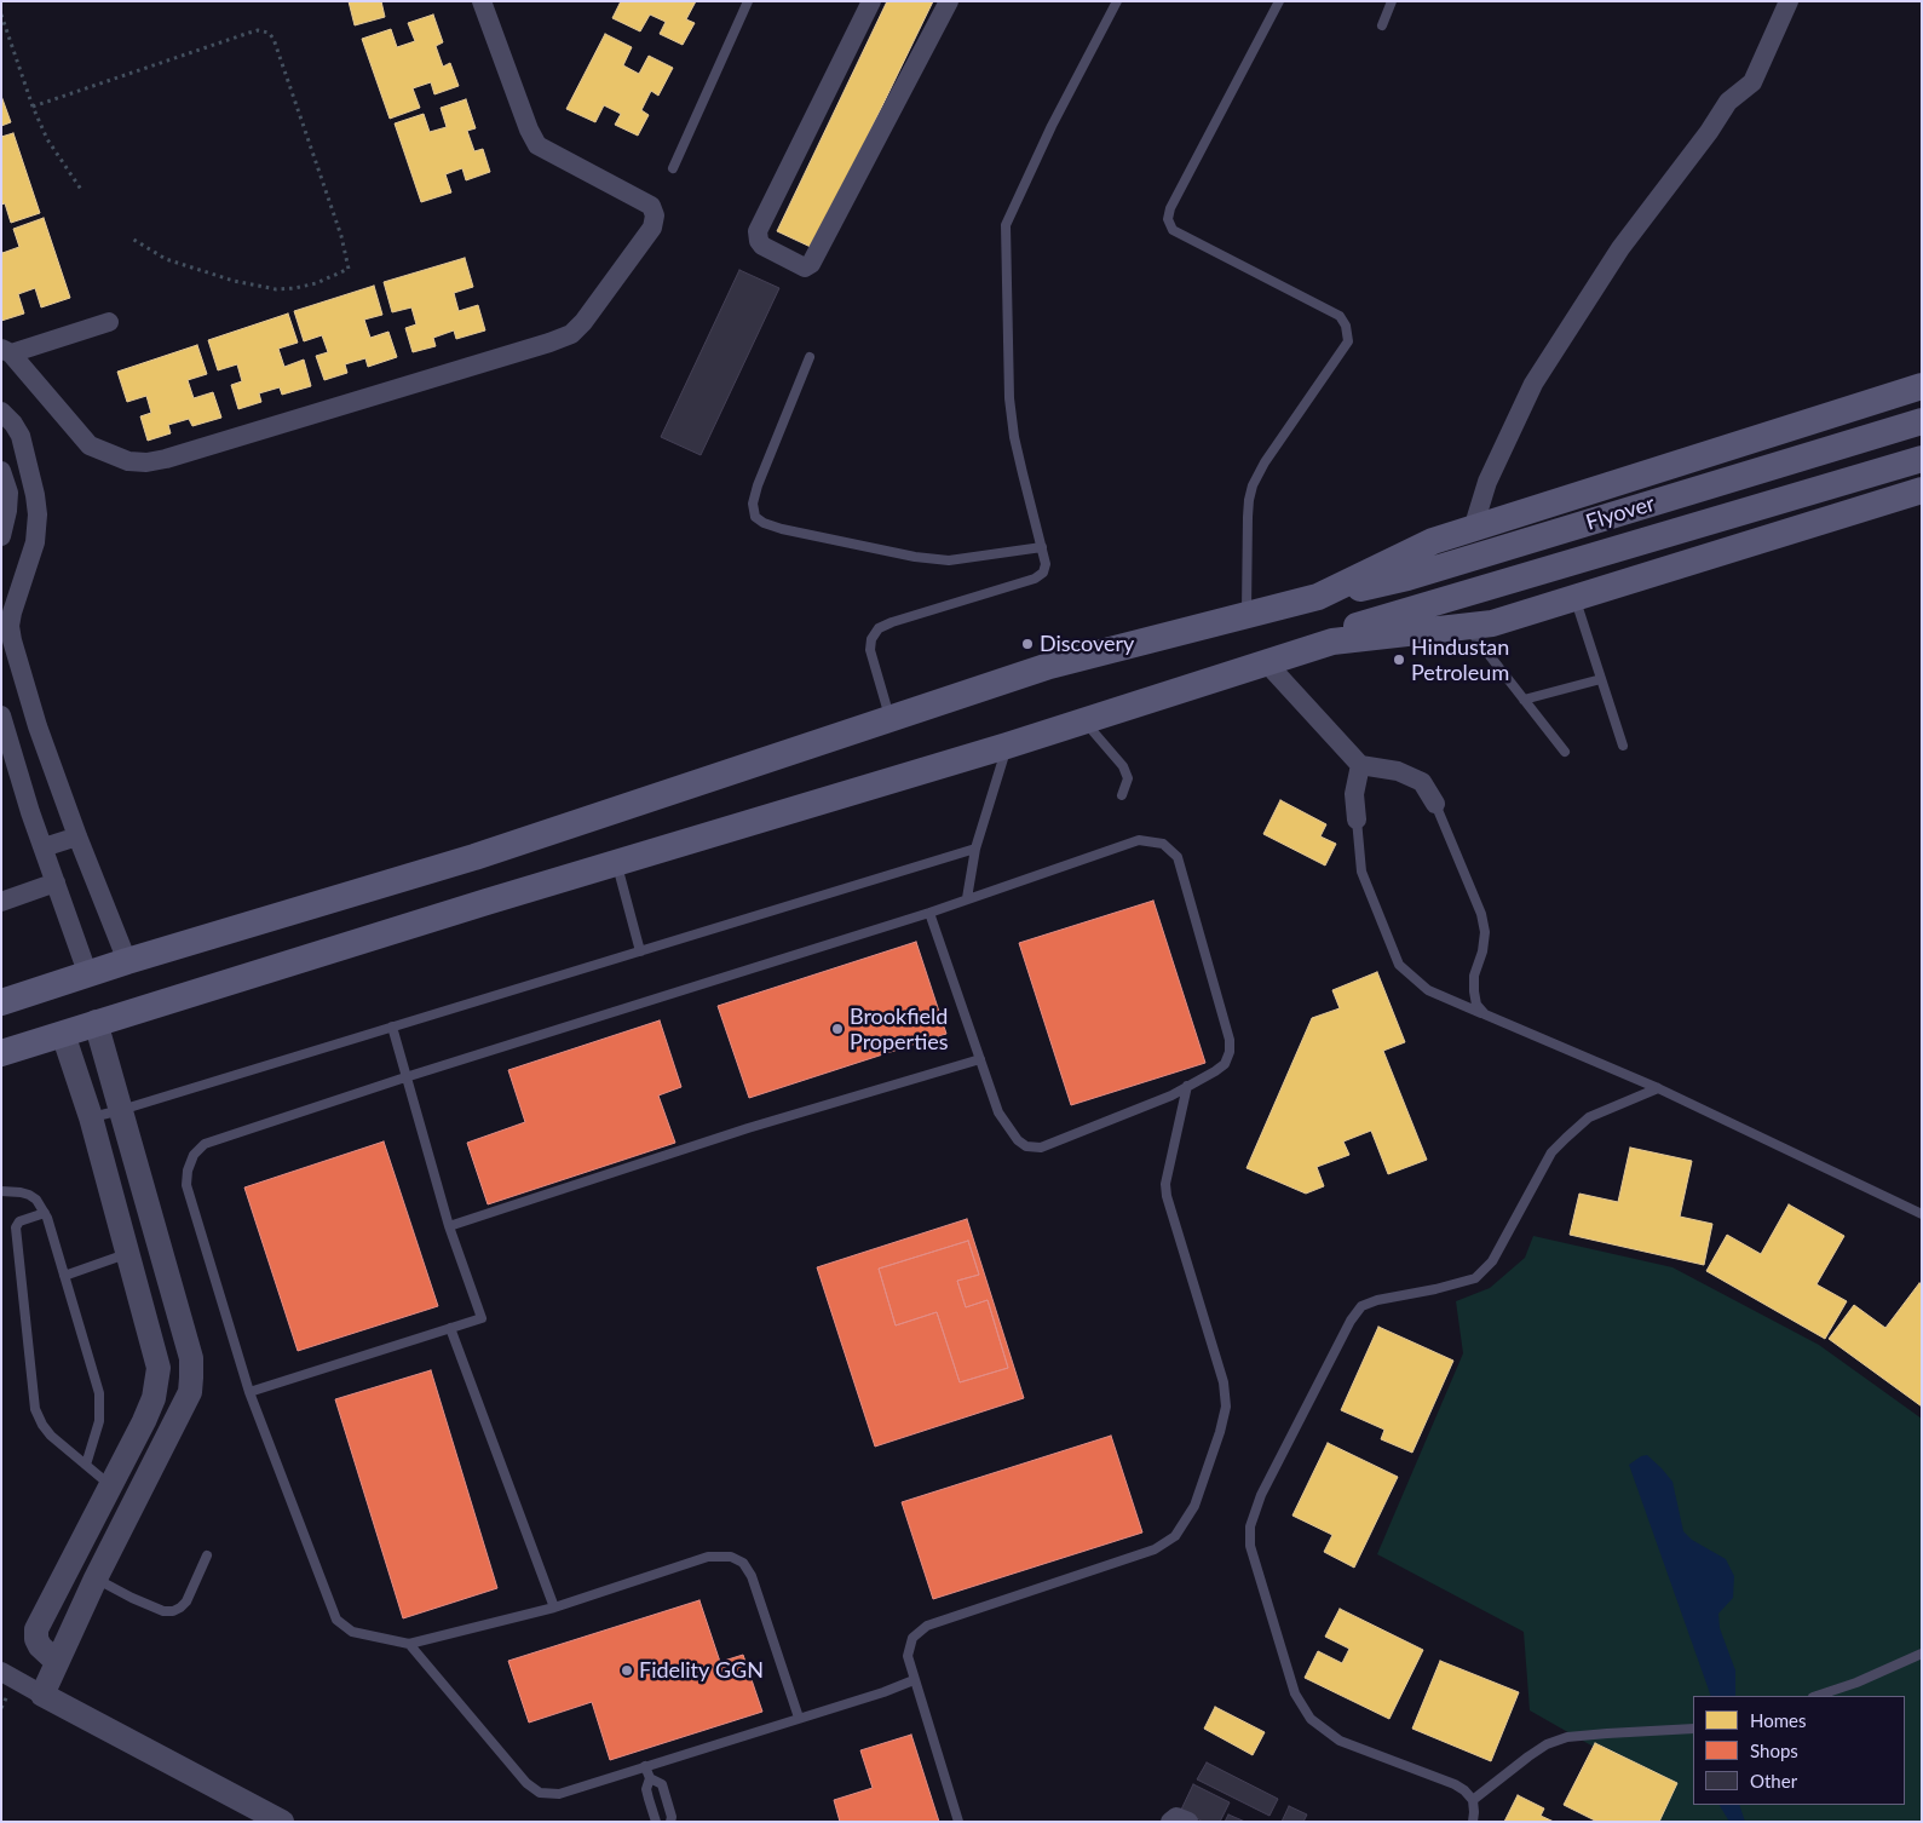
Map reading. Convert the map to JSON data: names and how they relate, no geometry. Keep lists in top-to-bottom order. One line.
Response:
{"streets":{"main road":["Flyover"]},"places":["Discovery","Hindustan Petroleum","Brookfield Properties","Fidelity GGN"],"legend":["Homes","Shops","Other"]}
